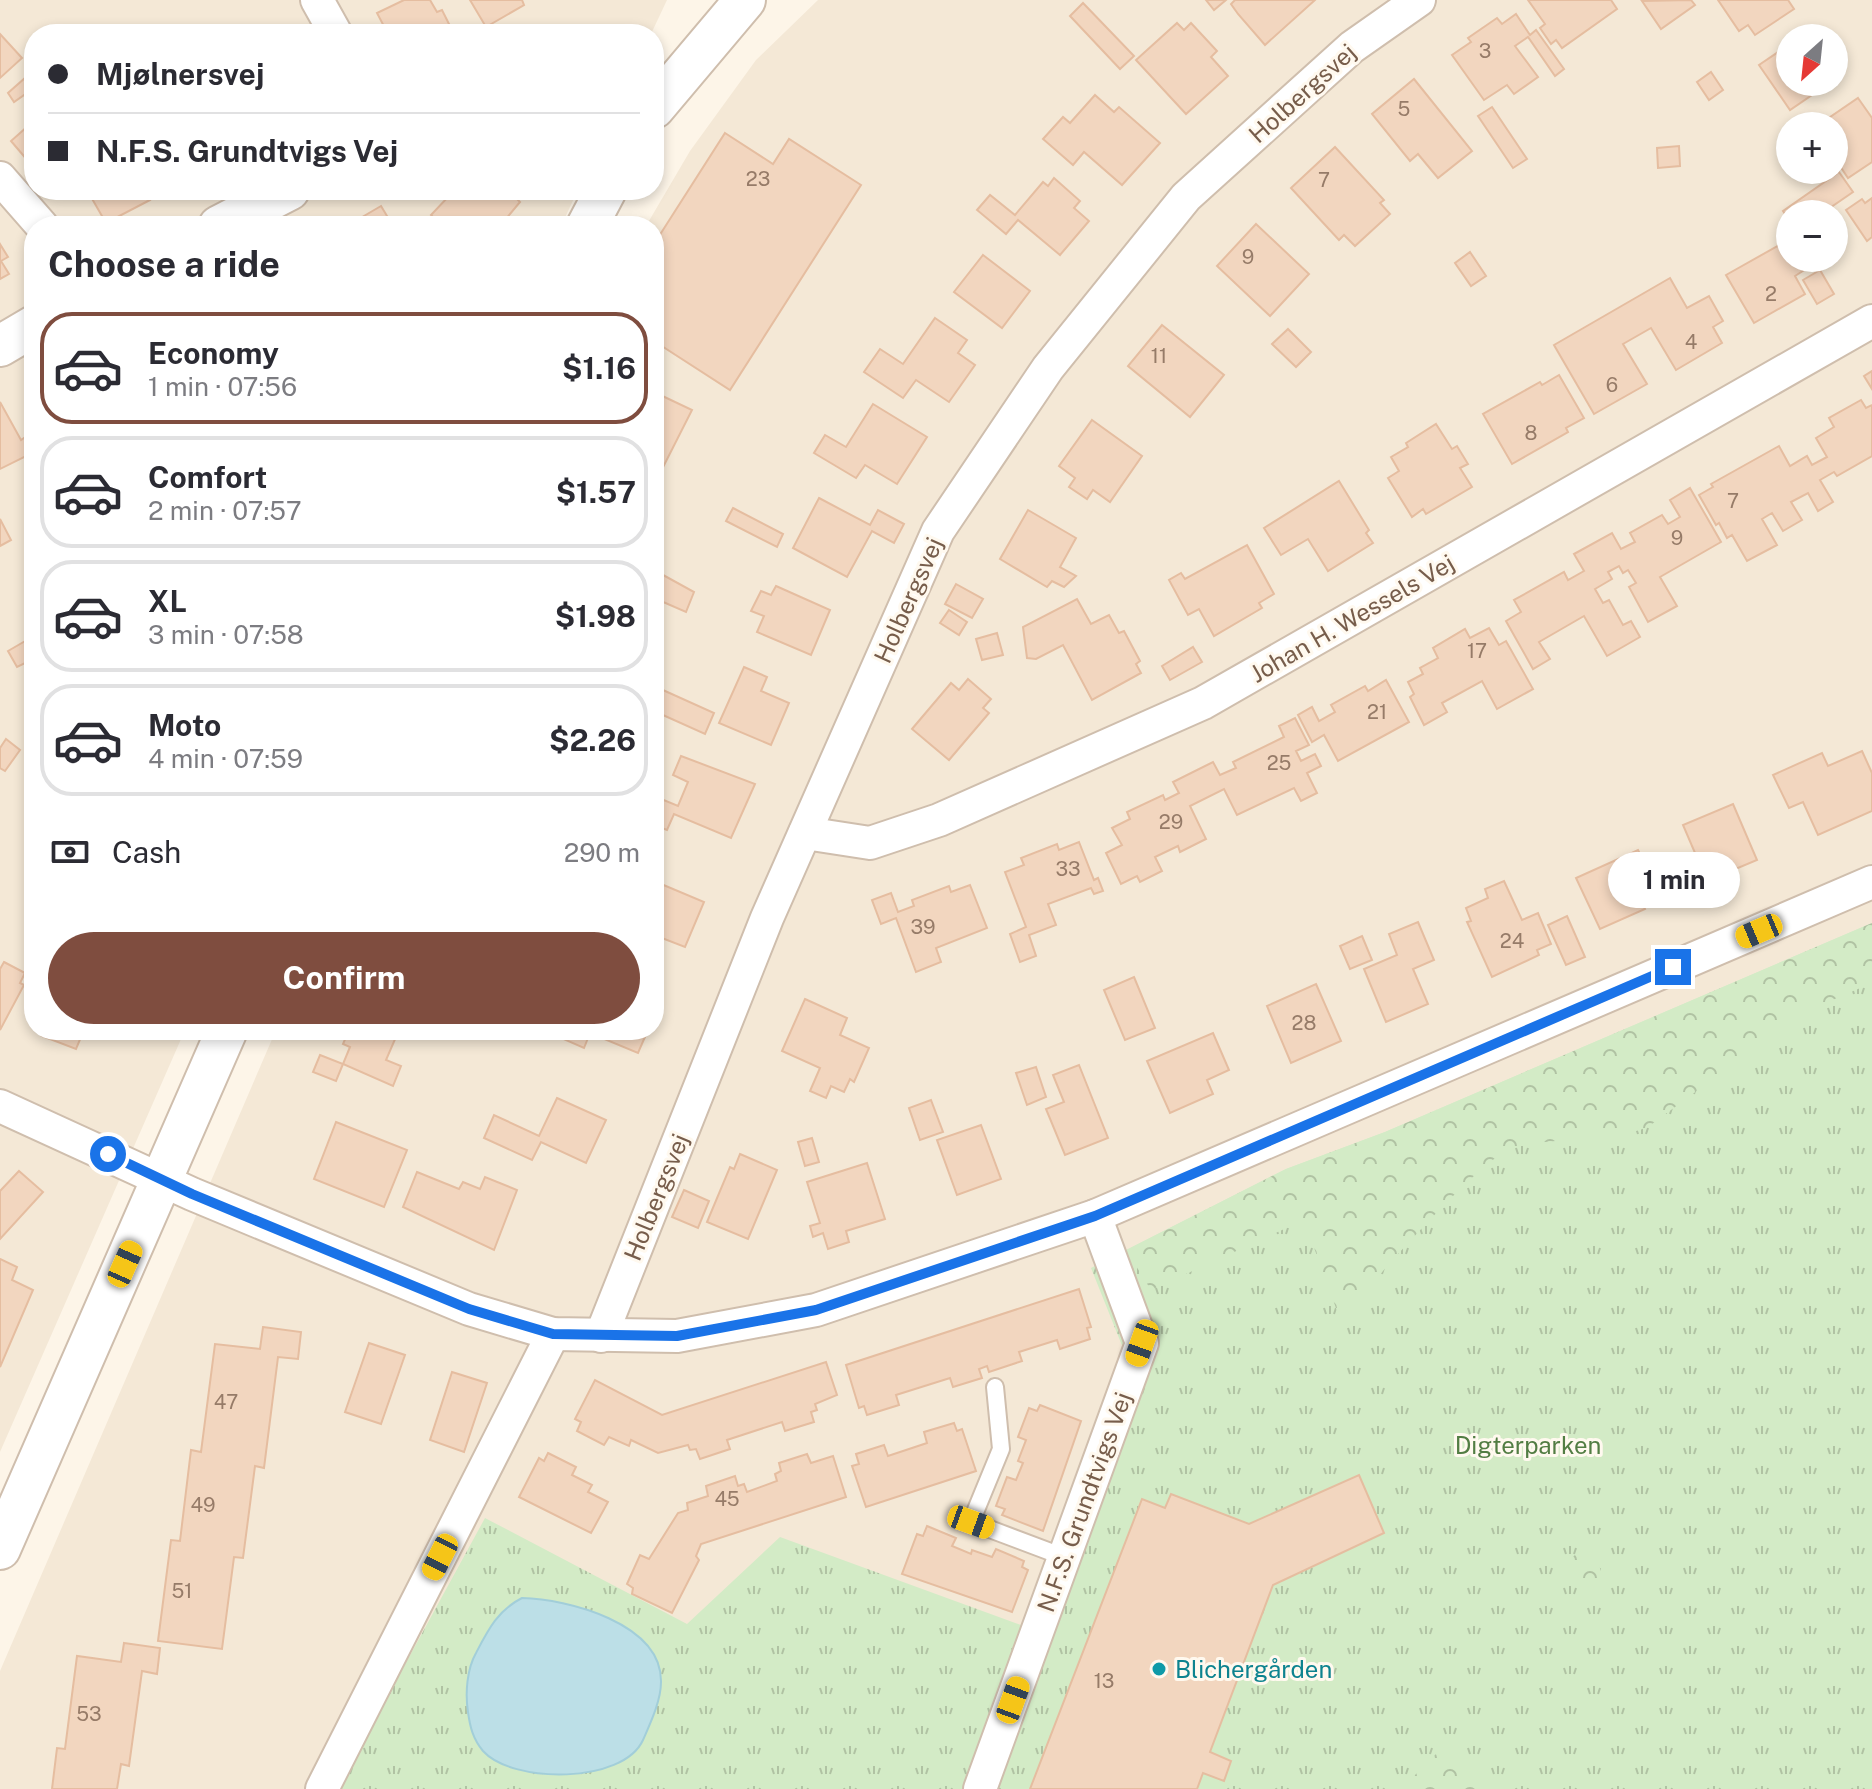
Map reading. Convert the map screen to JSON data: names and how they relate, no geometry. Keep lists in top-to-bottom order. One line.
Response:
{"streets":{"street":["Holbergsvej","Johan H. Wessels Vej","N.F.S. Grundtvigs Vej"]},"crossings":[["Holbergsvej","Johan H. Wessels Vej"]],"parks":["Digterparken"],"places":["Blichergården"],"house_numbers":["3","5","23","7","9","2","4","11","6","8","7","9","17","21","25","29","33","39","24","28","47","45","49","51","13","53"],"north":"bottom left","page":{"map_buttons":["+","−"],"banner":["Mjølnersvej","N.F.S. Grundtvigs Vej"],"heading":"Choose a ride","list":[{"name":"Economy","note":"1 min · 07:56","value":"$1.16"},{"name":"Comfort","note":"2 min · 07:57","value":"$1.57"},{"name":"XL","note":"3 min · 07:58","value":"$1.98"},{"name":"Moto","note":"4 min · 07:59","value":"$2.26"}],"pay":["Cash","290 m"],"bubble":"1 min","buttons":"Confirm"}}
